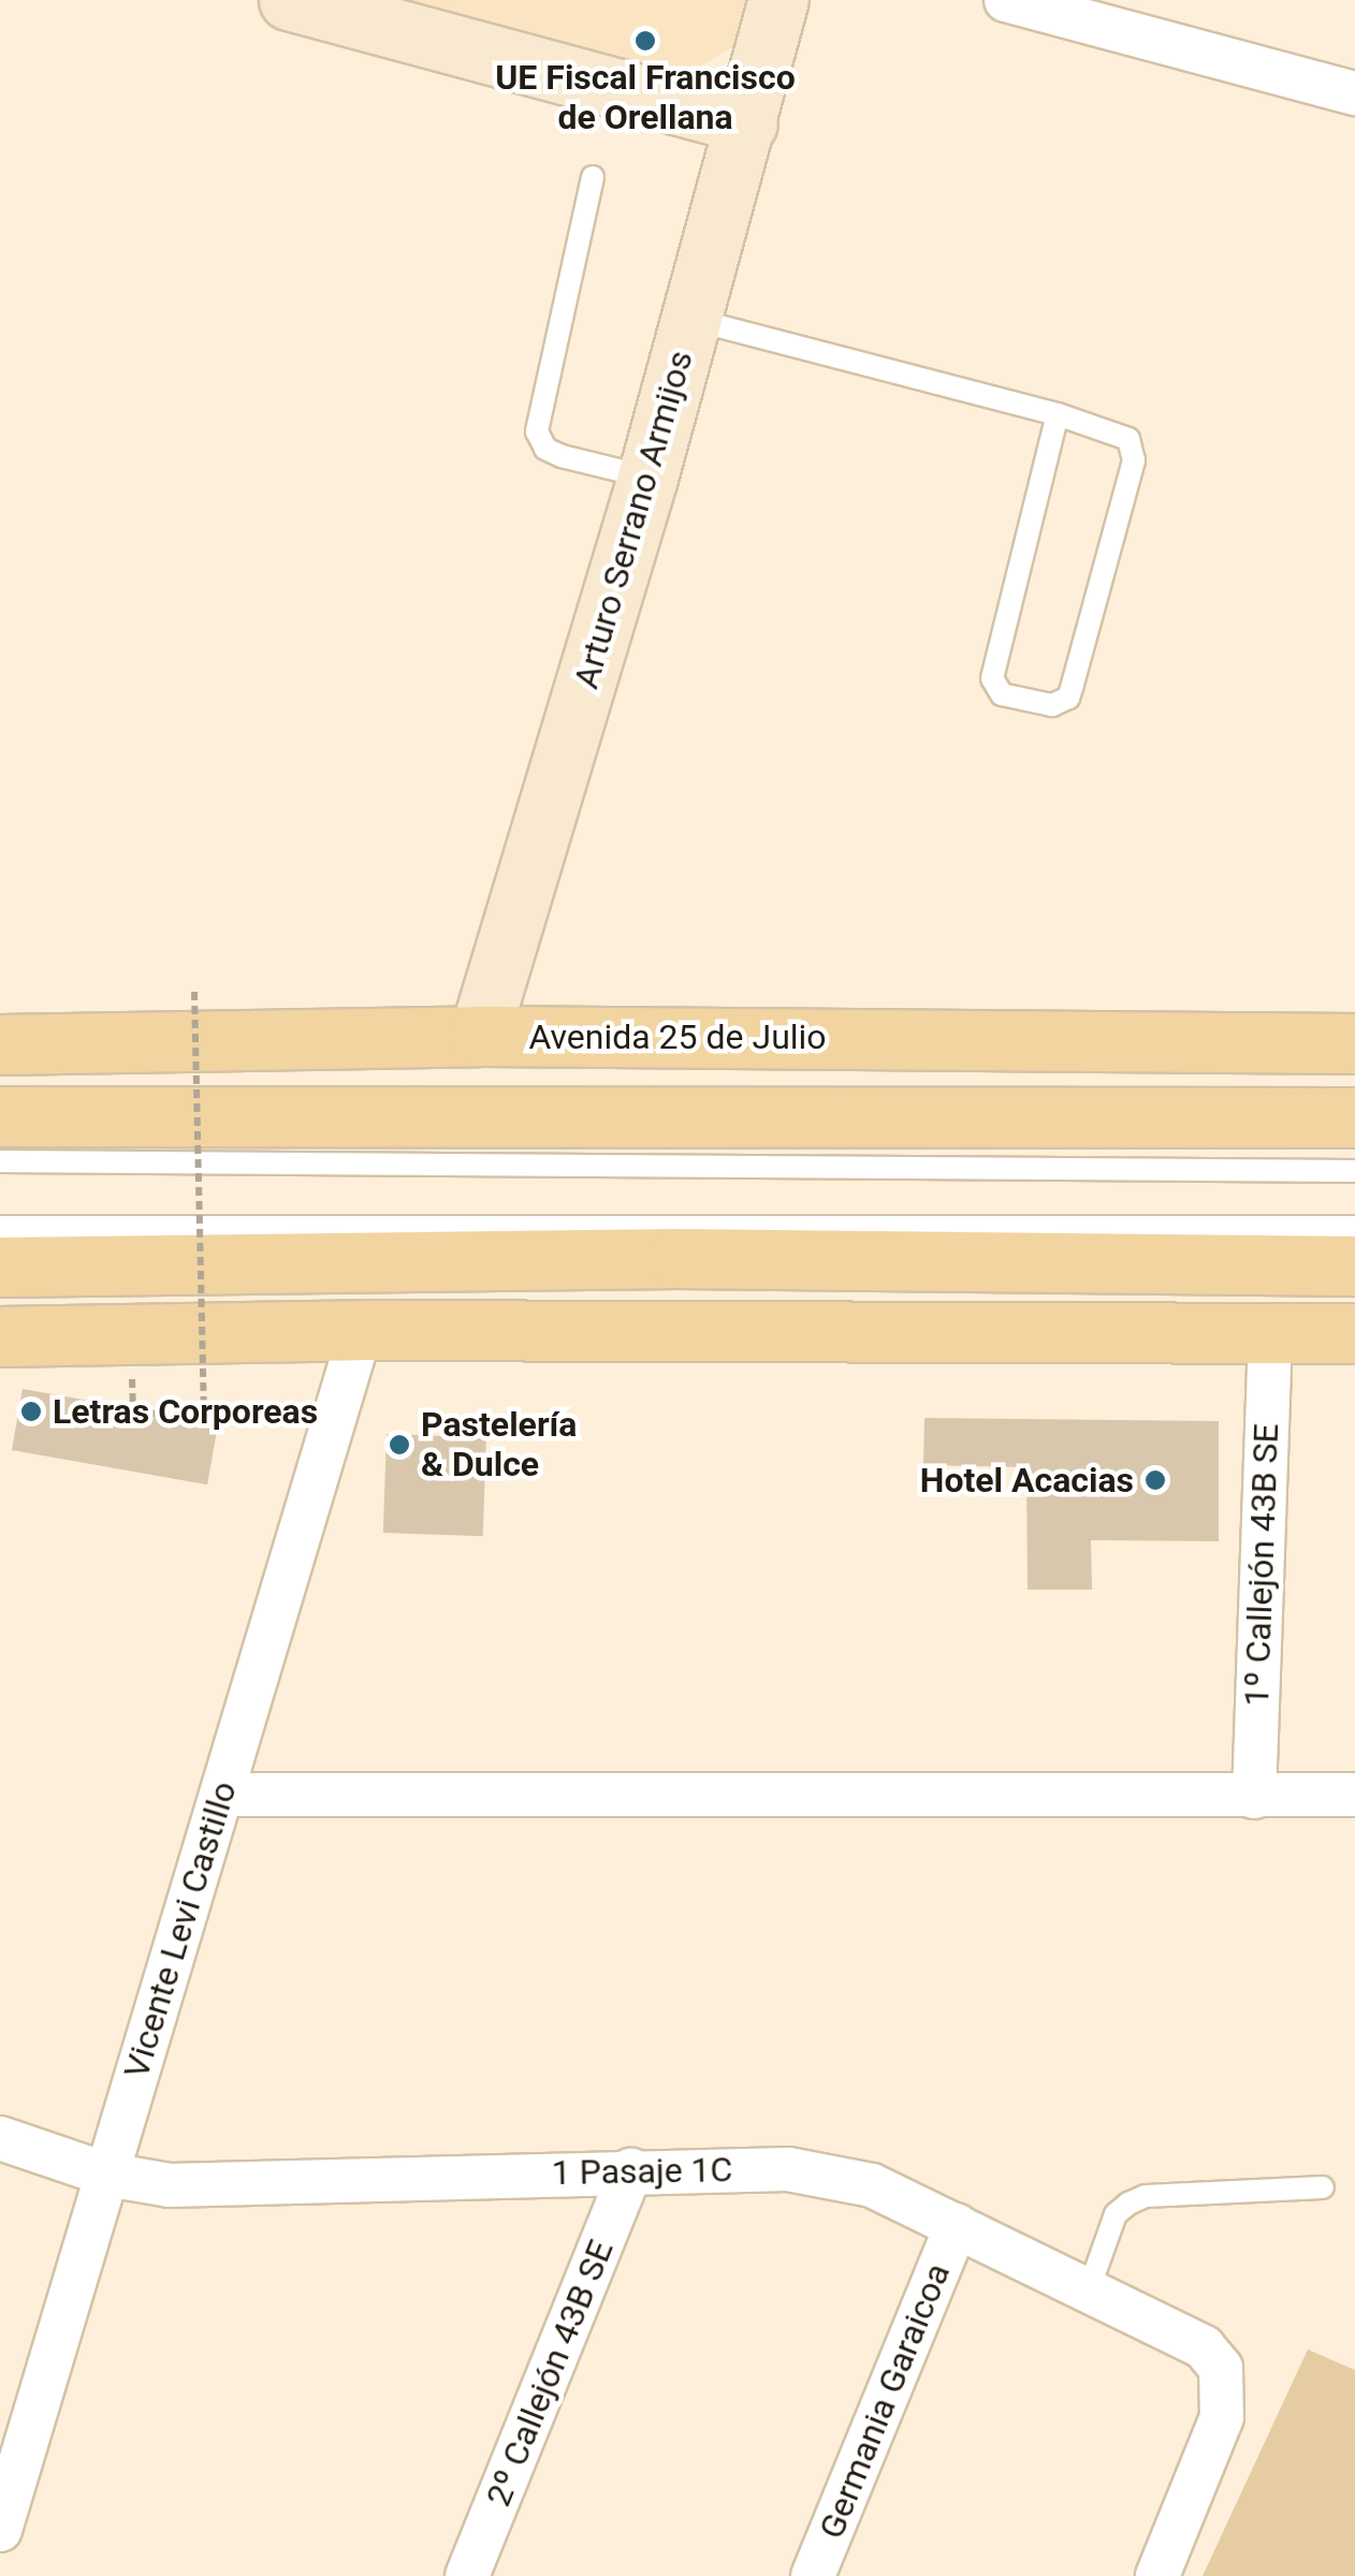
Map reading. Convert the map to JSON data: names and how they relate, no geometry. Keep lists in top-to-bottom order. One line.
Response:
{"streets":{"main road":["Avenida 25 de Julio"],"street":["Arturo Serrano Armijos","1º Callejón 43B SE","Vicente Levi Castillo","1 Pasaje 1C","2º Callejón 43B SE","Germania Garaicoa"]},"crossings":[["Arturo Serrano Armijos","Avenida 25 de Julio"],["Vicente Levi Castillo","1 Pasaje 1C"],["1 Pasaje 1C","2º Callejón 43B SE"],["1 Pasaje 1C","Germania Garaicoa"]],"places":["UE Fiscal Francisco de Orellana","Letras Corporeas","Pastelería & Dulce","Hotel Acacias"]}
